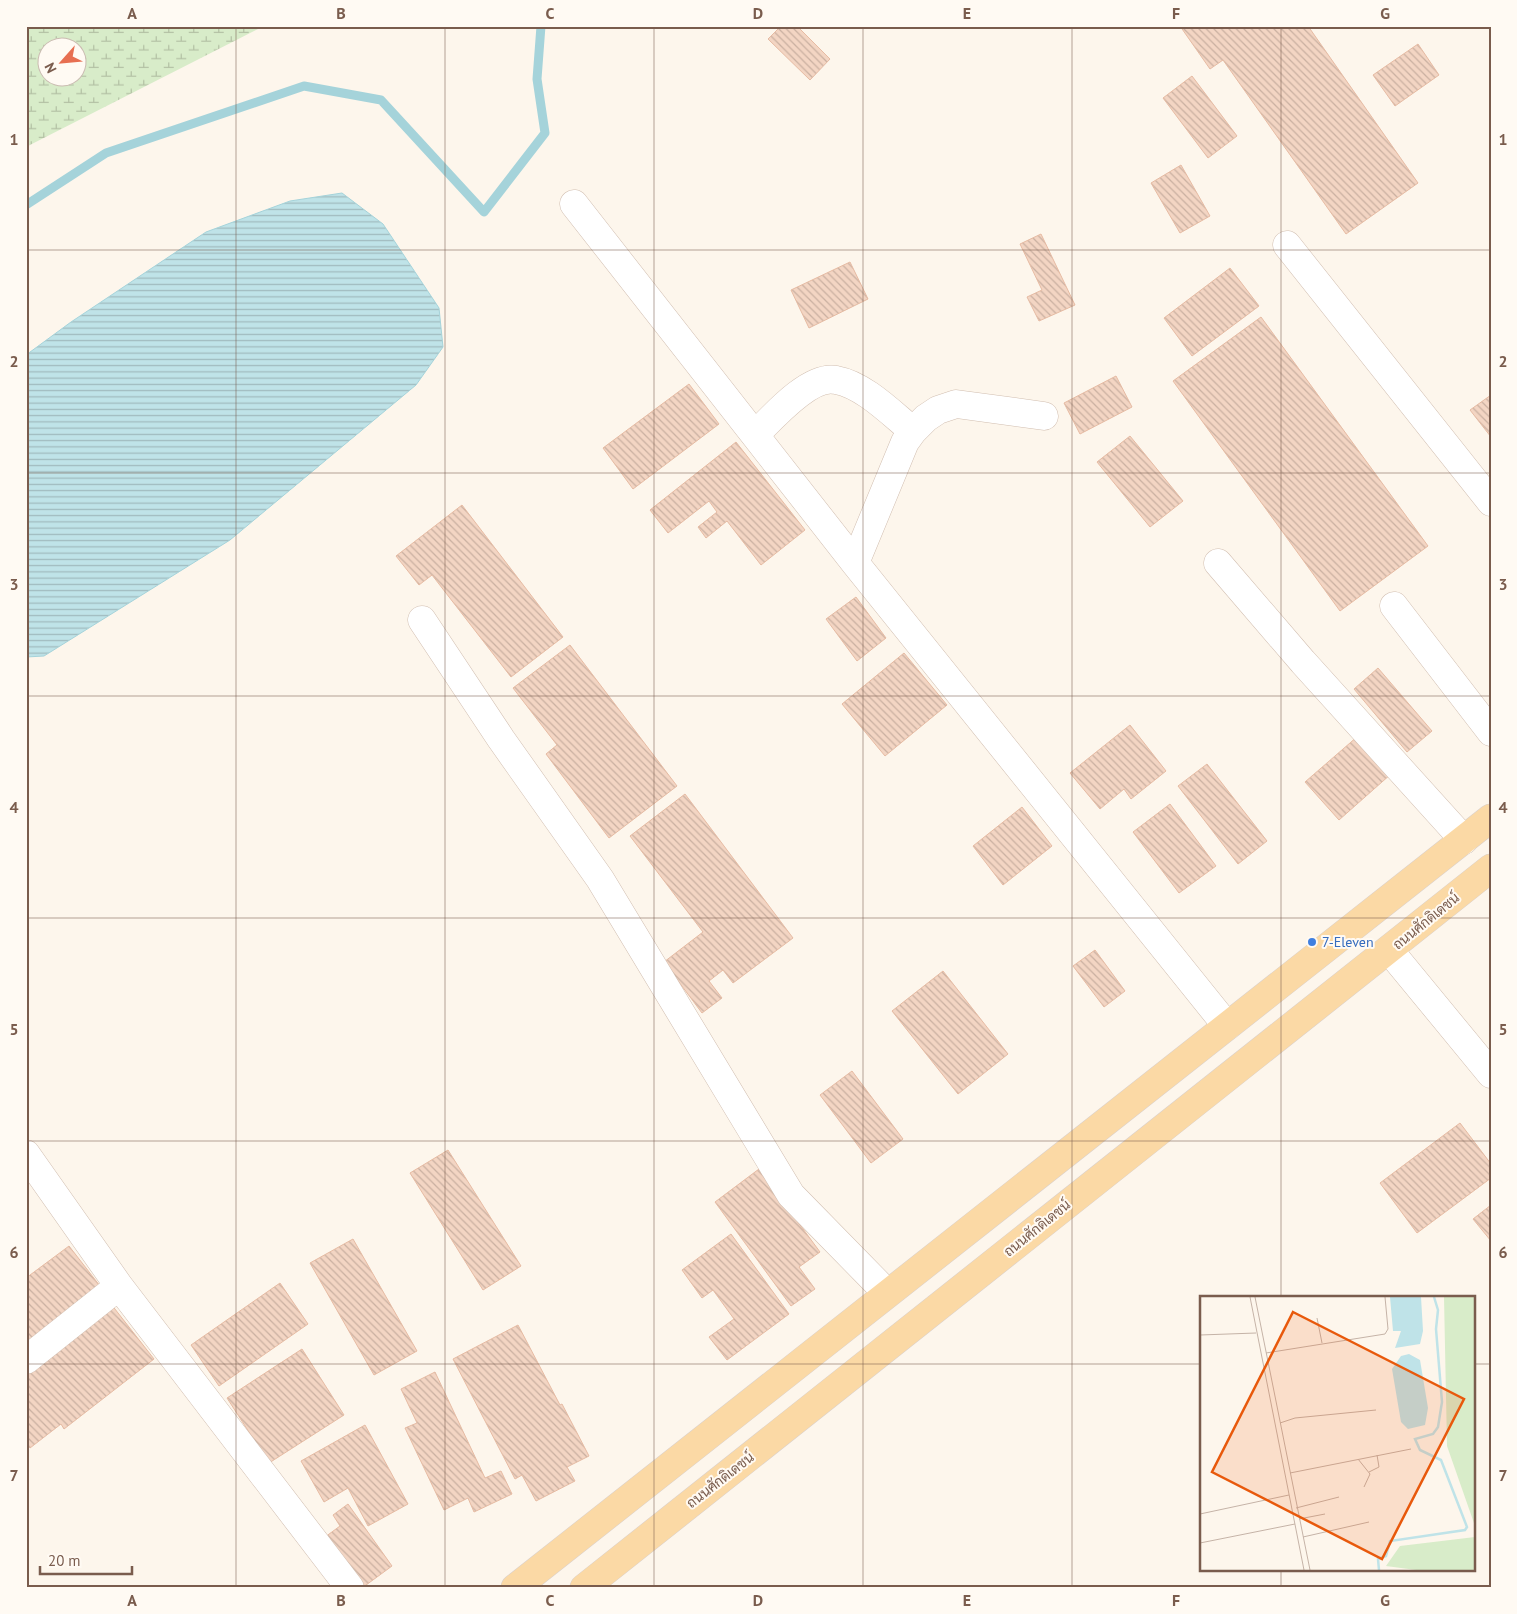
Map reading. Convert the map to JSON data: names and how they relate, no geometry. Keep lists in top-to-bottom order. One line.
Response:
{"streets":{"main road":["ถนนศักดิเดชน์"]},"places":["7-Eleven"],"scale_bar":"20 m","north":"bottom left","grid":{"columns":["A","B","C","D","E","F","G"],"rows":["1","2","3","4","5","6","7"]}}
